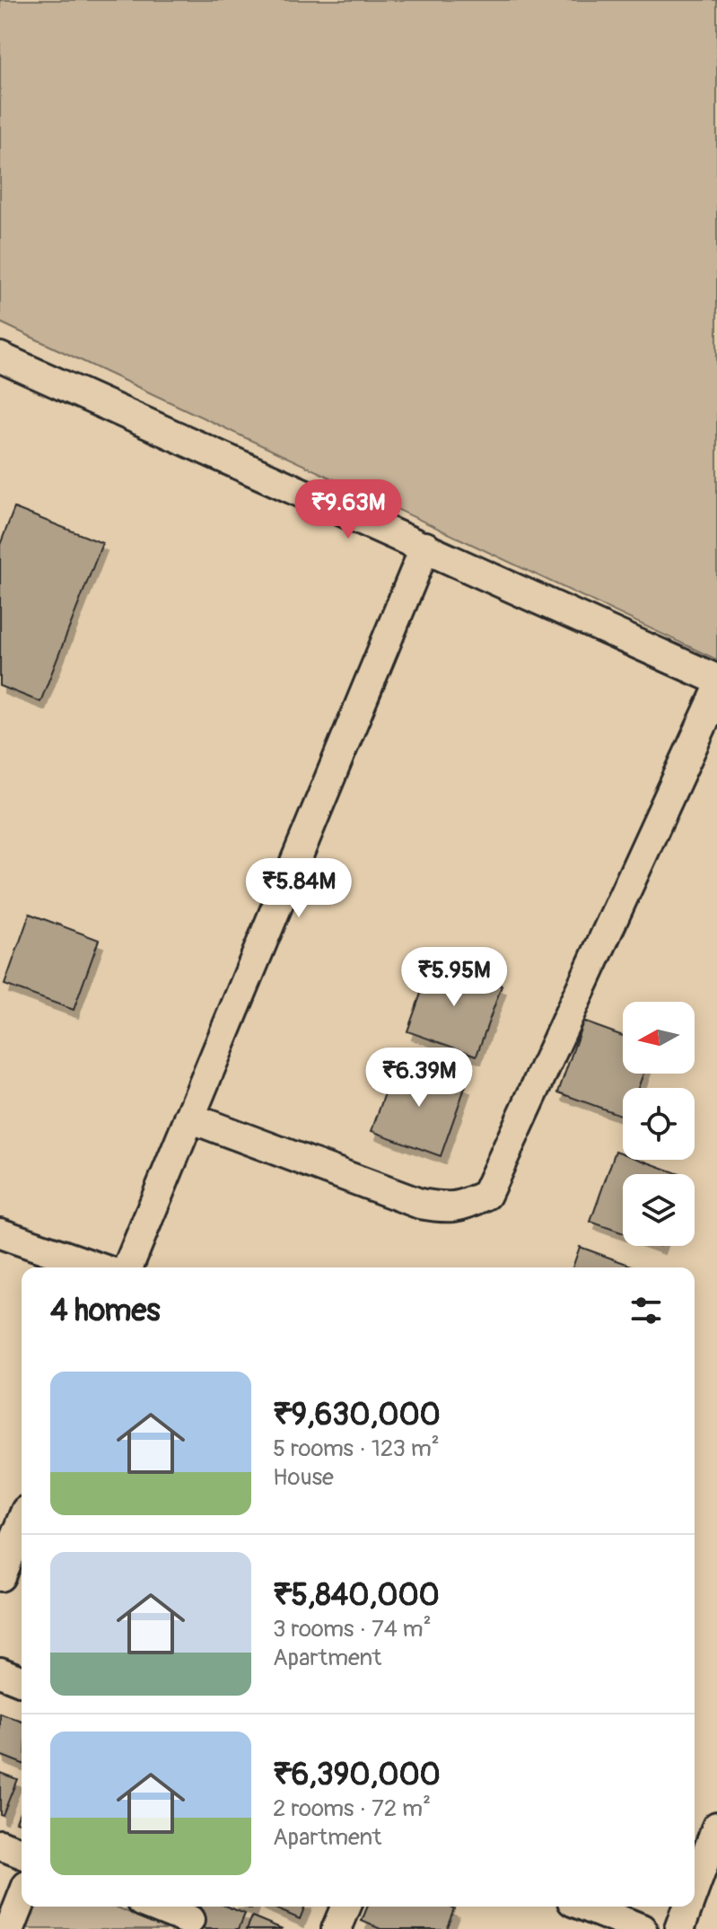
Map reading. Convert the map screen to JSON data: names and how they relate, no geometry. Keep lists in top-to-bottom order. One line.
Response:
{"north":"left","page":{"price":["₹9.63M","₹5.84M","₹5.95M","₹6.39M"],"heading":"4 homes","list":[{"name":"₹9,630,000","note":"5 rooms · 123 m² · House"},{"name":"₹5,840,000","note":"3 rooms · 74 m² · Apartment"},{"name":"₹6,390,000","note":"2 rooms · 72 m² · Apartment"}]}}
